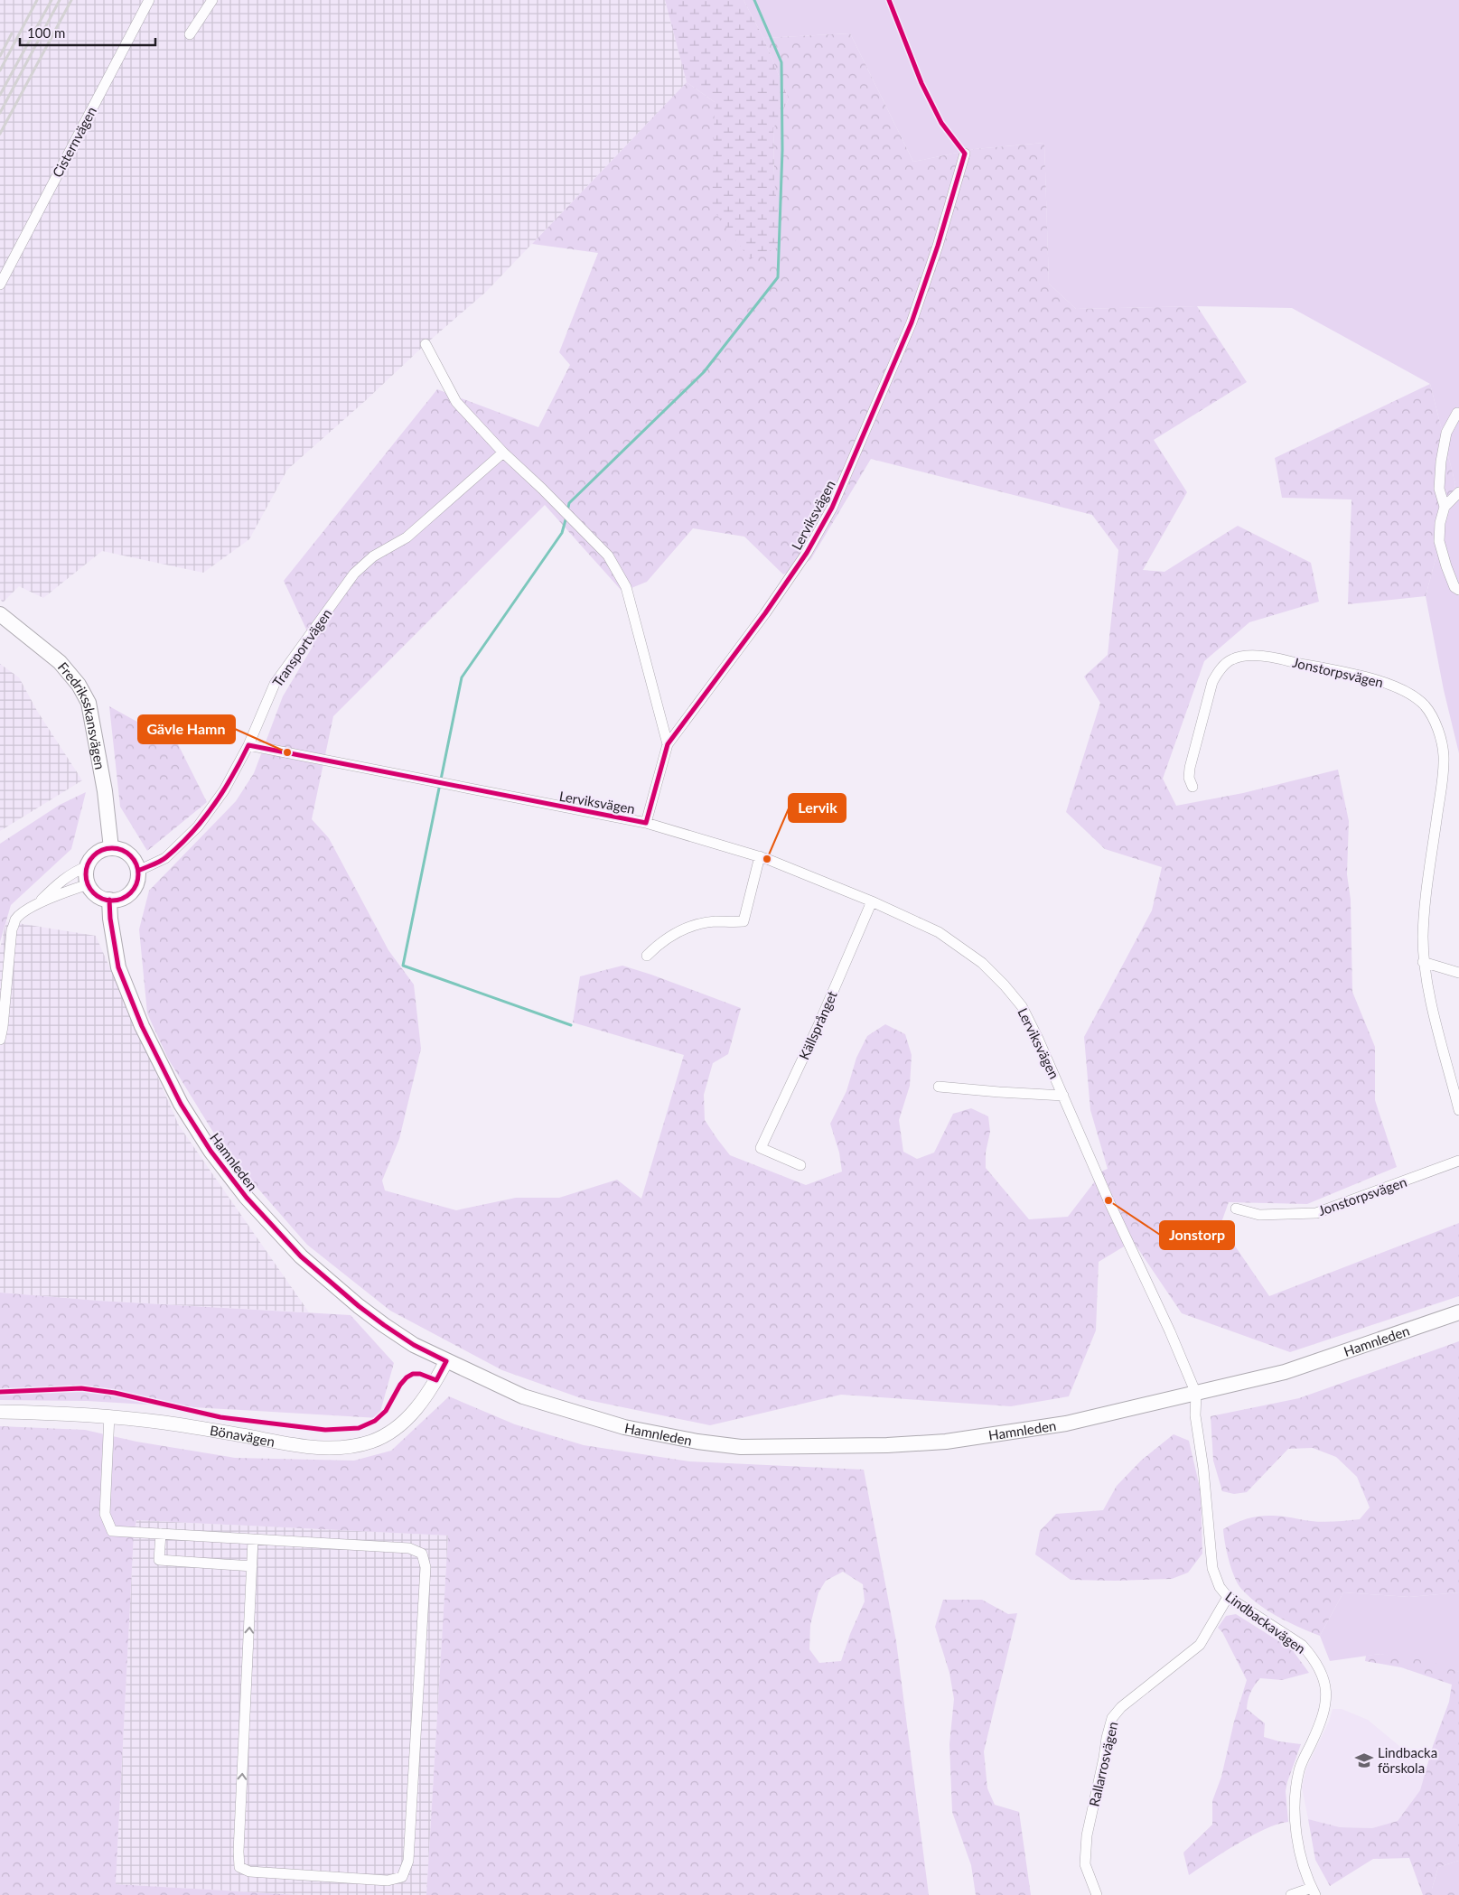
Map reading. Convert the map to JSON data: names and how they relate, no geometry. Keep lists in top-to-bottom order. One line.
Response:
{"streets":{"main road":["Fredriksskansvägen","Hamnleden"],"street":["Cisternvägen","Lerviksvägen","Transportvägen","Jonstorpsvägen","Källsprånget","Bönavägen","Lindbackavägen","Rallarrosvägen"]},"crossings":[["Lerviksvägen","Transportvägen"],["Lerviksvägen","Källsprånget"],["Lerviksvägen","Hamnleden"],["Lerviksvägen","Lindbackavägen"],["Transportvägen","Fredriksskansvägen"],["Transportvägen","Hamnleden"],["Fredriksskansvägen","Hamnleden"],["Hamnleden","Bönavägen"],["Hamnleden","Lindbackavägen"],["Lindbackavägen","Rallarrosvägen"]],"places":{"other":["Gävle Hamn","Lervik","Jonstorp"],"school or university":["Lindbacka förskola"]},"scale_bar":"100 m"}
